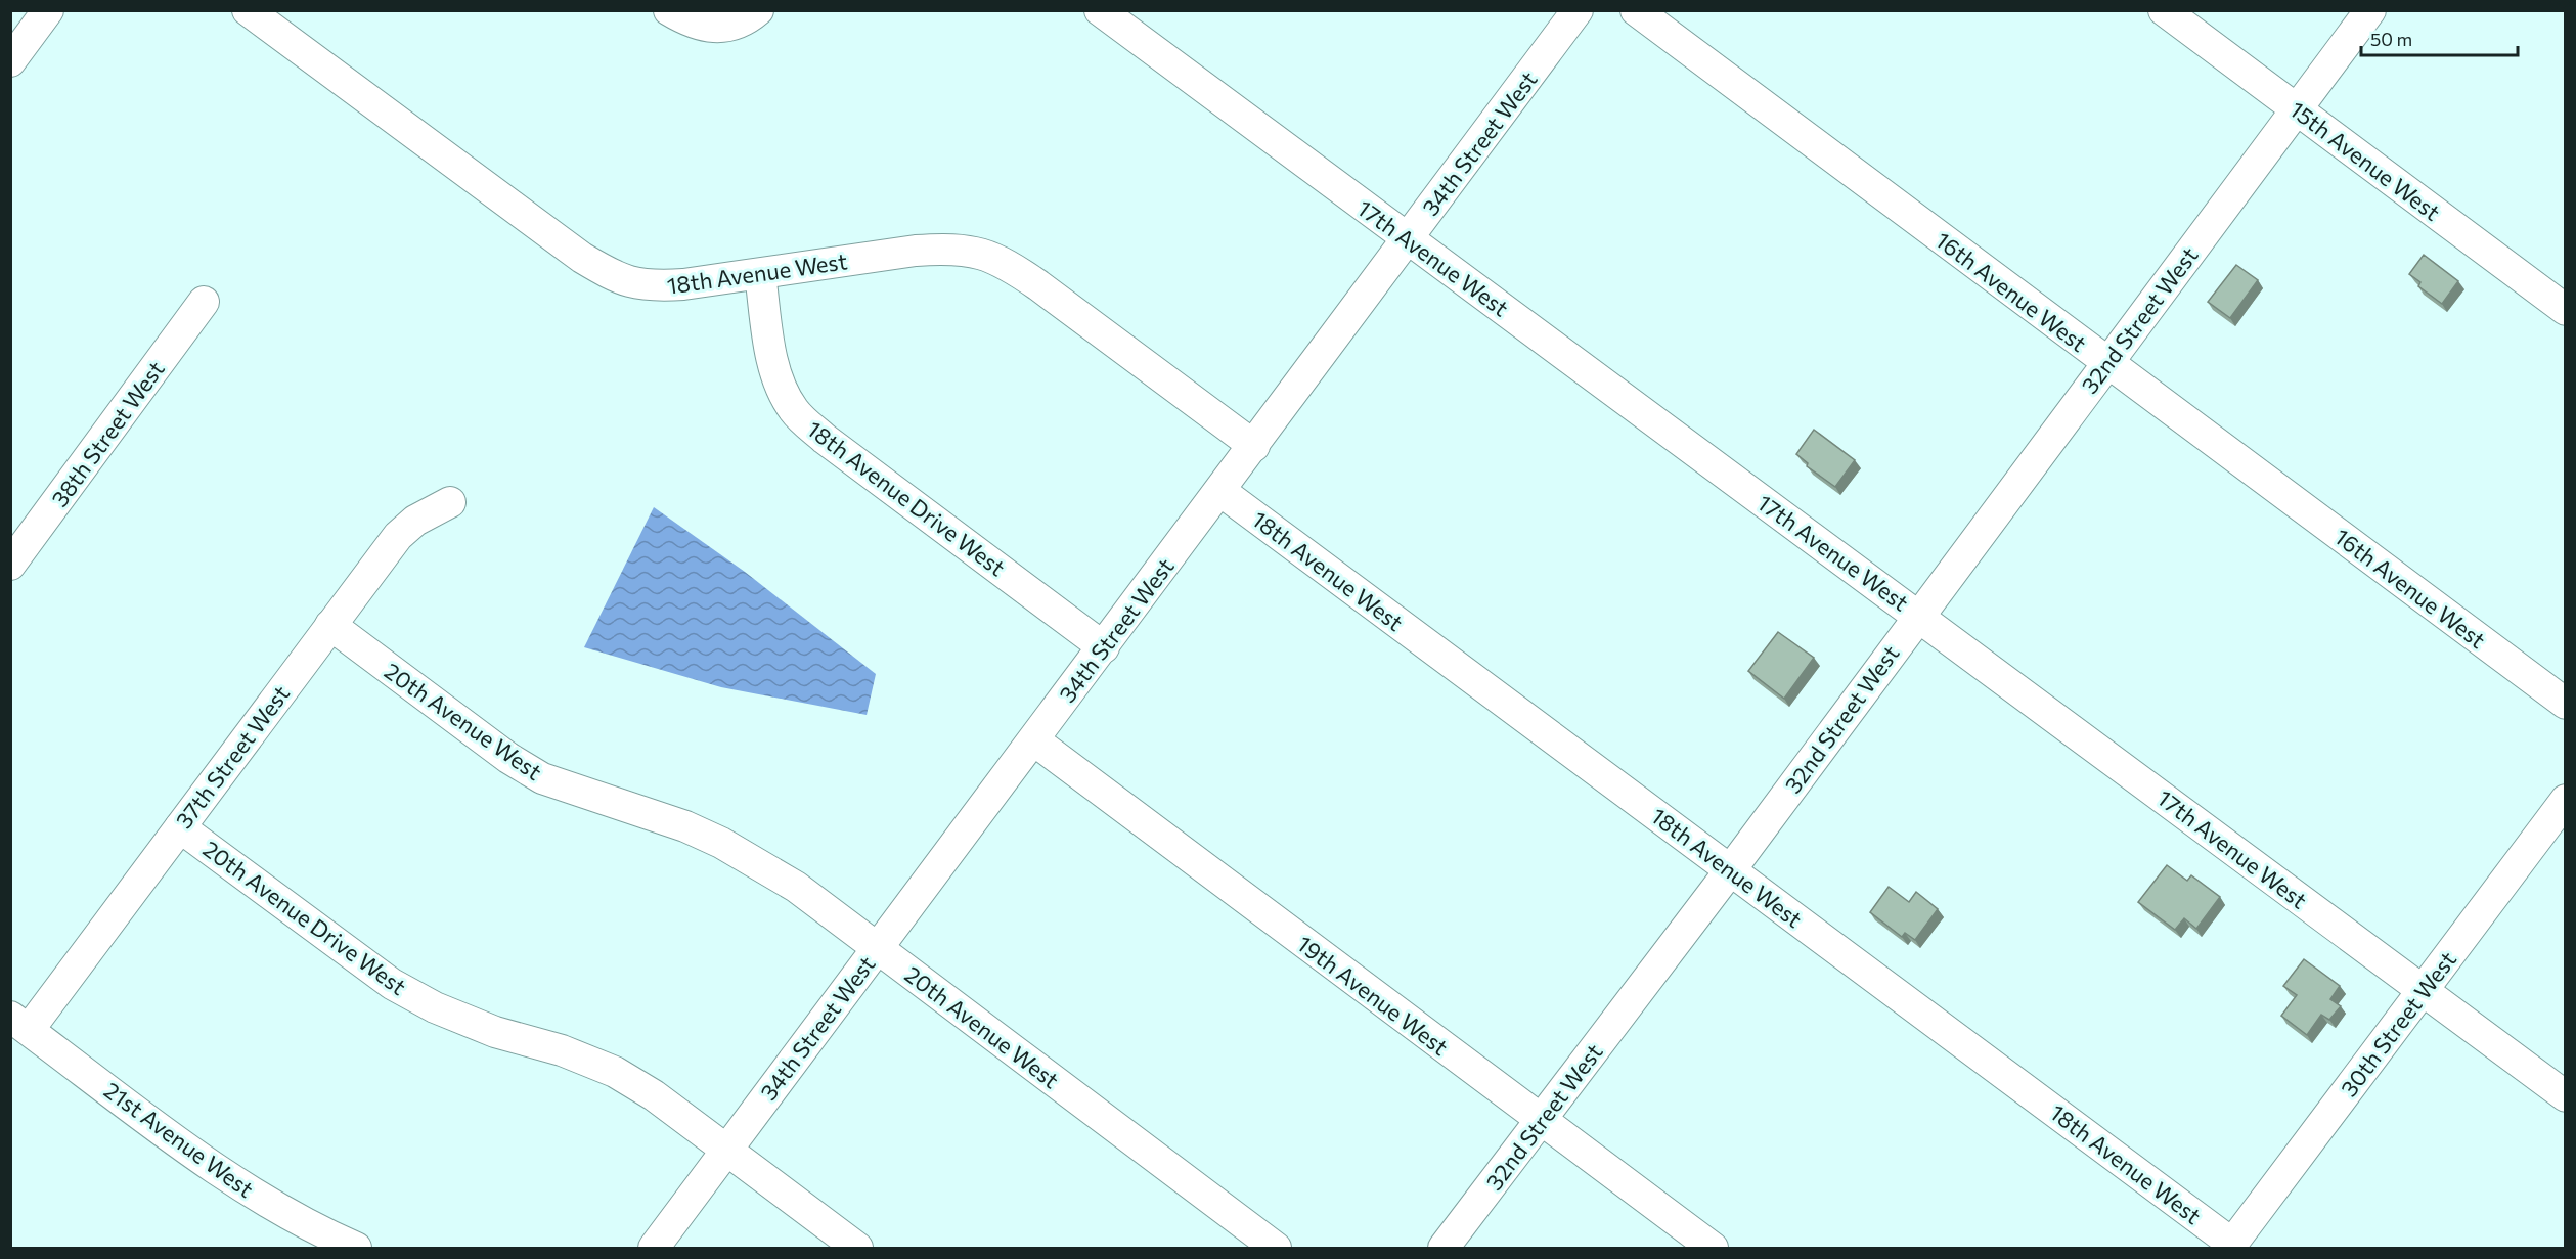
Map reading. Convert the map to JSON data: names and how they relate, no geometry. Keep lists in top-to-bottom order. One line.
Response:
{"streets":{"street":["34th Street West","15th Avenue West","17th Avenue West","18th Avenue West","16th Avenue West","32nd Street West","38th Street West","18th Avenue Drive West","20th Avenue West","37th Street West","20th Avenue Drive West","19th Avenue West","30th Street West","21st Avenue West"]},"crossings":[["34th Street West","17th Avenue West"],["34th Street West","18th Avenue West"],["34th Street West","18th Avenue Drive West"],["34th Street West","20th Avenue West"],["34th Street West","20th Avenue Drive West"],["34th Street West","19th Avenue West"],["15th Avenue West","32nd Street West"],["17th Avenue West","32nd Street West"],["17th Avenue West","30th Street West"],["18th Avenue West","32nd Street West"],["18th Avenue West","18th Avenue Drive West"],["18th Avenue West","30th Street West"],["16th Avenue West","32nd Street West"],["32nd Street West","19th Avenue West"],["20th Avenue West","37th Street West"],["37th Street West","20th Avenue Drive West"],["37th Street West","21st Avenue West"]],"scale_bar":"50 m"}
